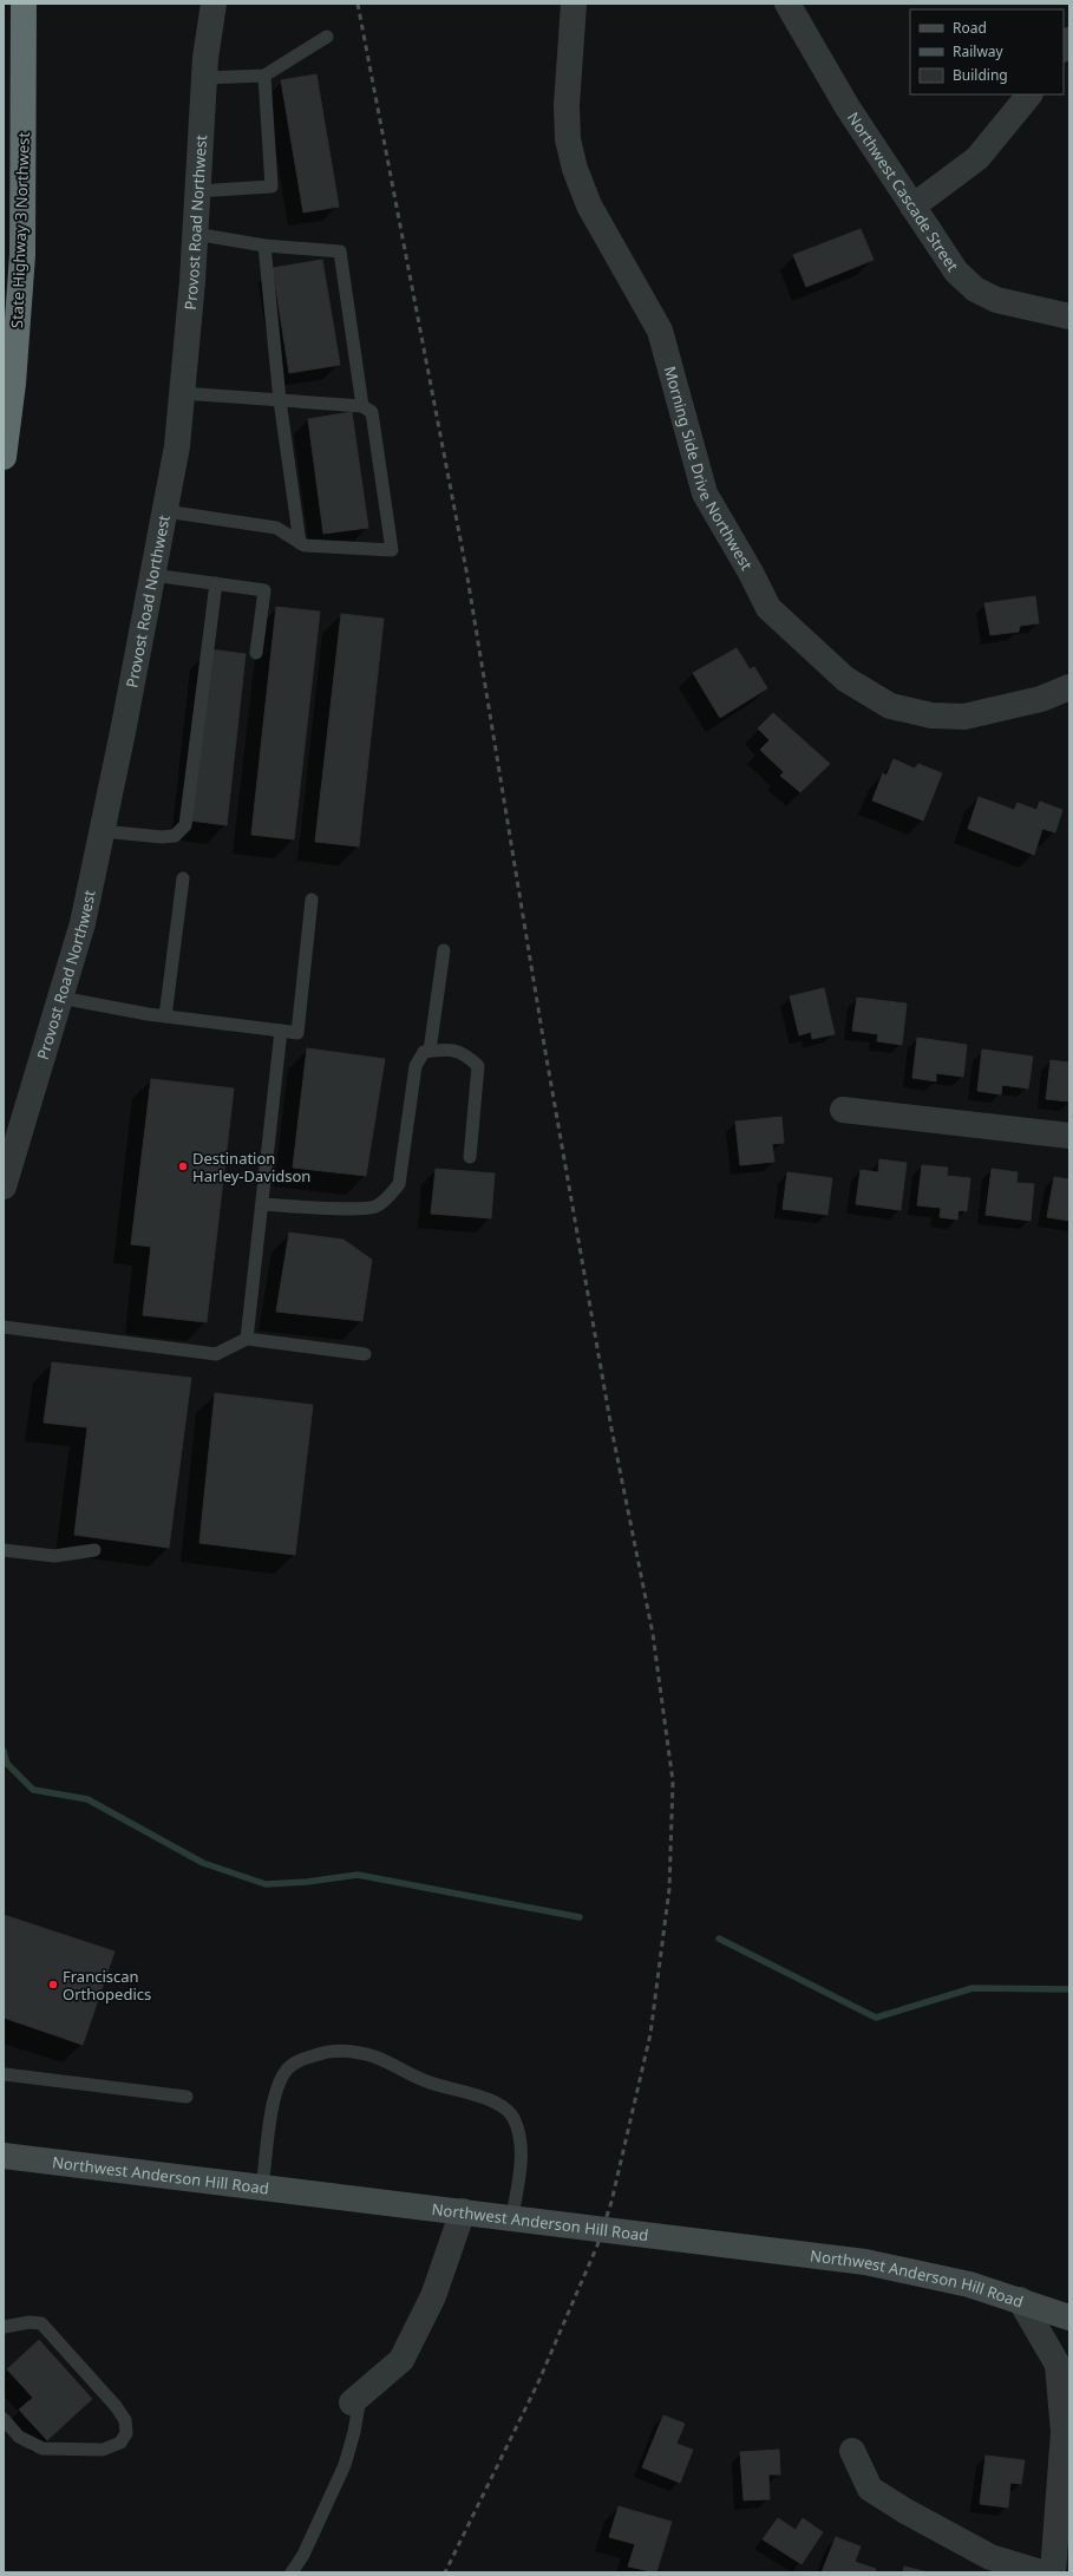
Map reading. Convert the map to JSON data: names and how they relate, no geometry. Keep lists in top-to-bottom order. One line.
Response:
{"streets":{"highway":["State Highway 3 Northwest"],"main road":["Northwest Anderson Hill Road"],"street":["Northwest Cascade Street","Provost Road Northwest","Morning Side Drive Northwest"]},"places":["Destination Harley-Davidson","Franciscan Orthopedics"],"legend":["Road","Railway","Building"]}
